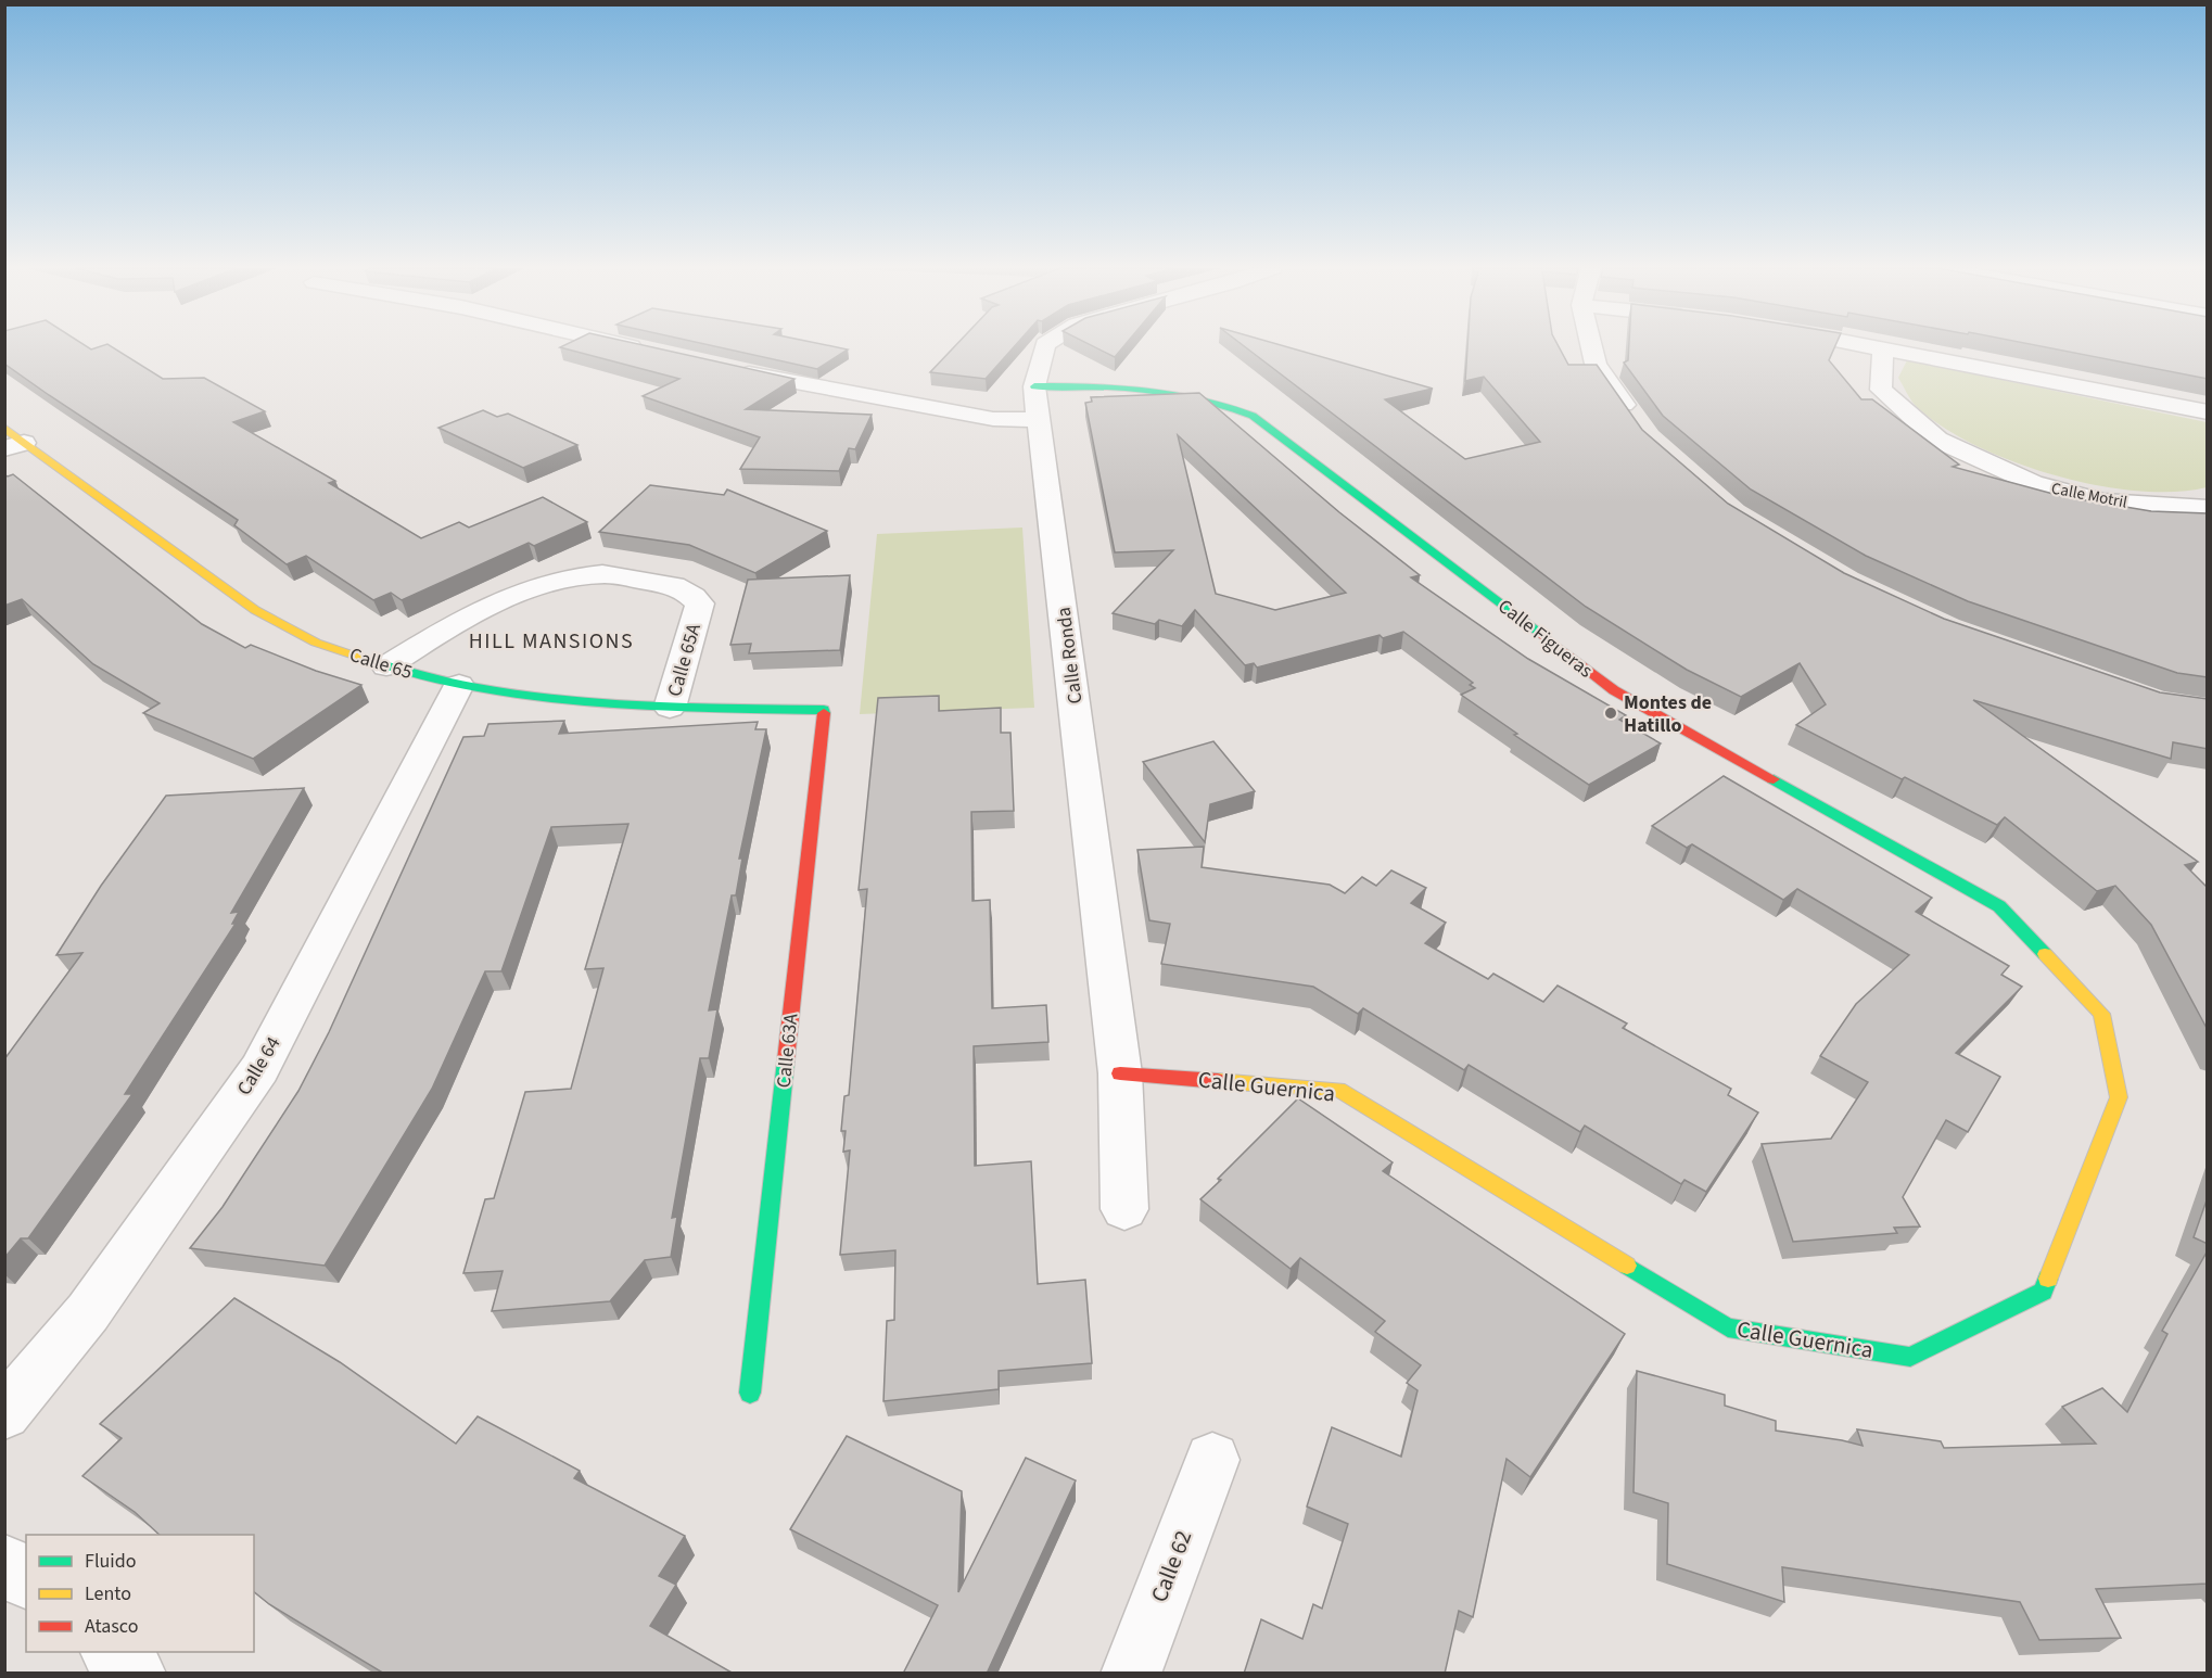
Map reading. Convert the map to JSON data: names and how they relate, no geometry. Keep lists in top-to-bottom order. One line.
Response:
{"streets":{"street":["Calle Motril","Calle Figueras","Calle Ronda","Calle 65A","Calle 65","Calle 63A","Calle 64","Calle Guernica","Calle 62"]},"crossings":[["Calle Figueras","Calle Ronda"],["Calle Figueras","Calle Guernica"],["Calle Ronda","Calle Guernica"],["Calle 65A","Calle 65"],["Calle 65","Calle 63A"],["Calle 65","Calle 64"]],"districts":["HILL MANSIONS"],"places":["Montes de Hatillo"],"legend":["Fluido","Lento","Atasco"]}
